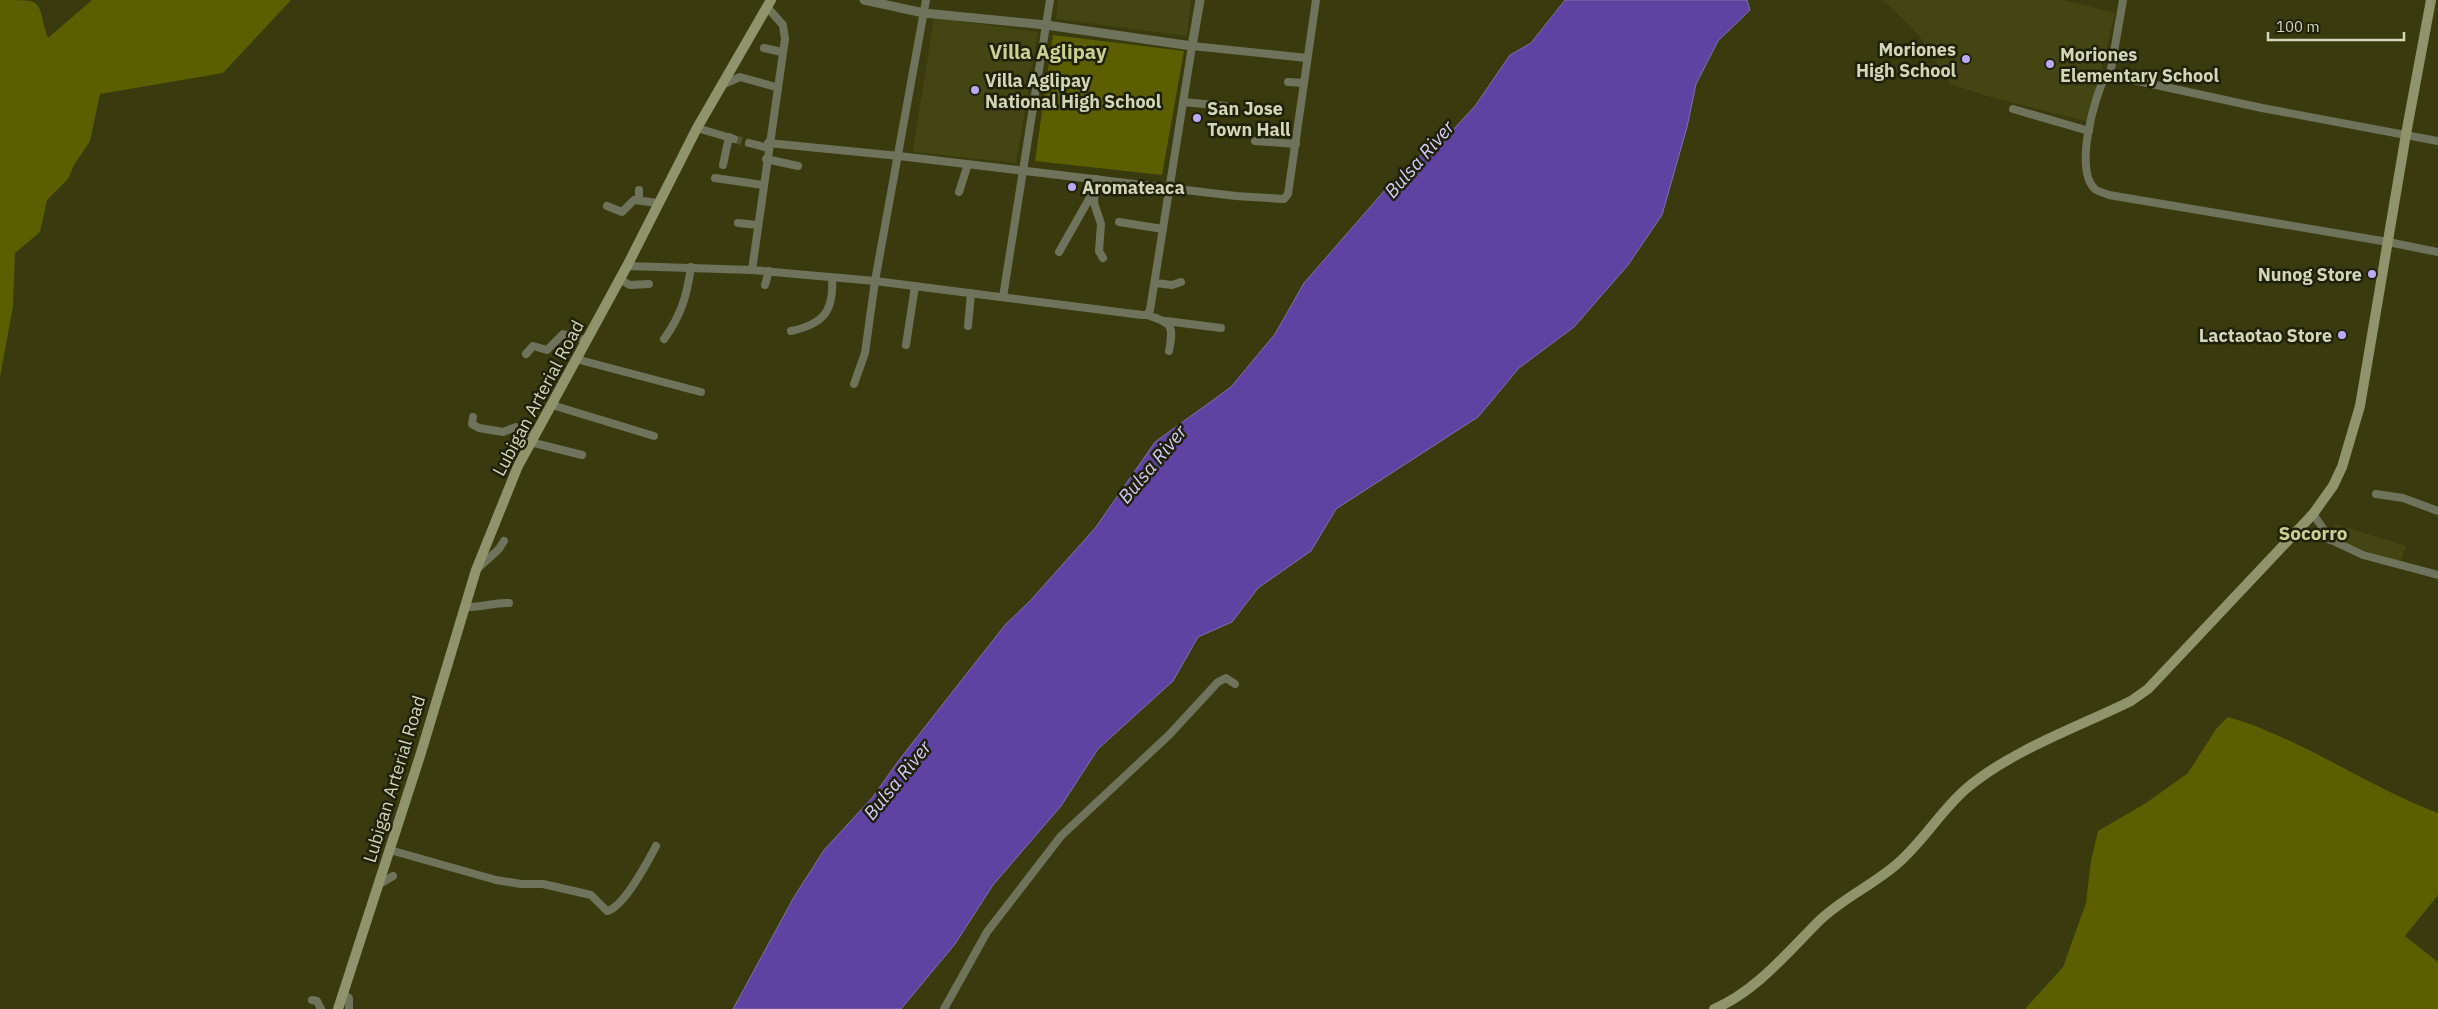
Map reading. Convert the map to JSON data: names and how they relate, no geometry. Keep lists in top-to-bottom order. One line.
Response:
{"streets":{"main road":["Lubigan Arterial Road"]},"districts":["Villa Aglipay","Socorro"],"water":["Bulsa River"],"places":["Moriones High School","Moriones Elementary School","Villa Aglipay National High School","San Jose Town Hall","Aromateaca","Nunog Store","Lactaotao Store"],"scale_bar":"100 m"}
